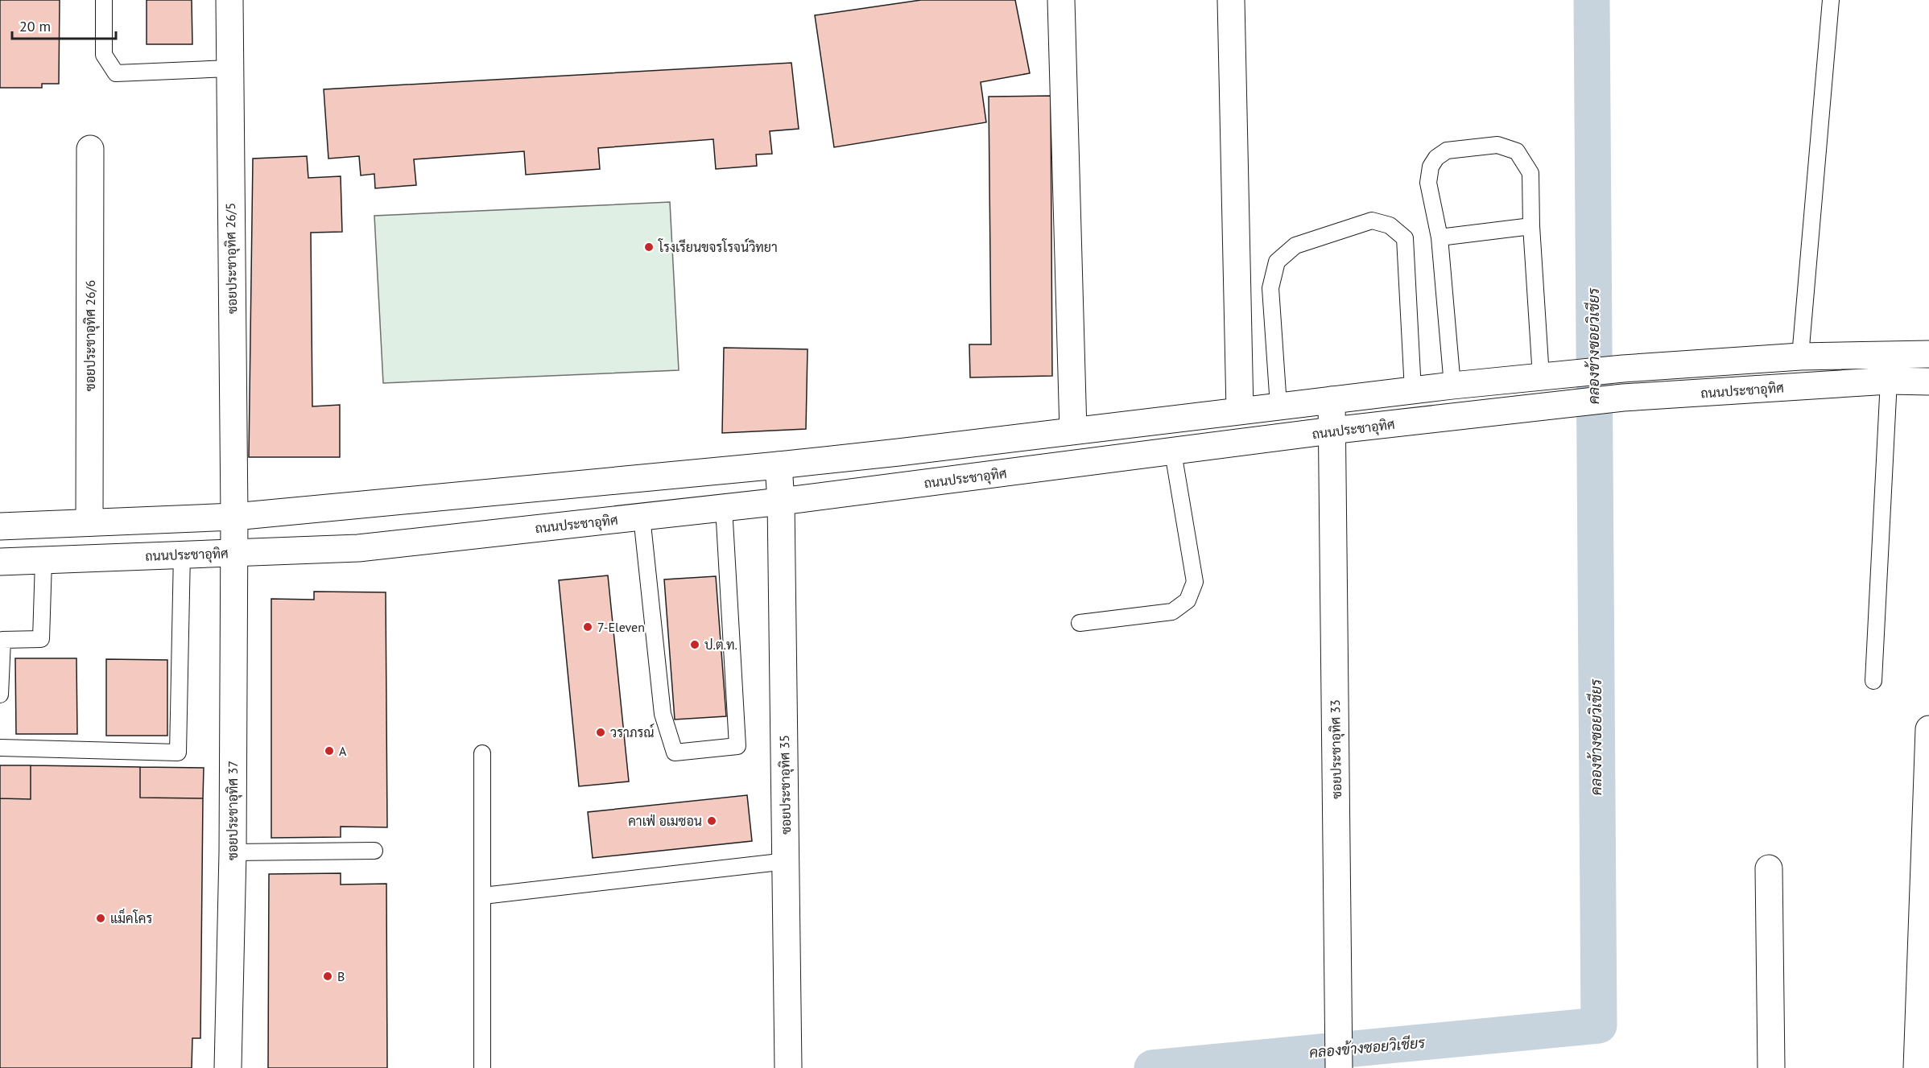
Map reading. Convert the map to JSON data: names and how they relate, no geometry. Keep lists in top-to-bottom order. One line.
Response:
{"streets":{"street":["ซอยประชาอุทิศ 26/5","ซอยประชาอุทิศ 26/6","ถนนประชาอุทิศ","ซอยประชาอุทิศ 33","ซอยประชาอุทิศ 35","ซอยประชาอุทิศ 37"]},"crossings":[["ซอยประชาอุทิศ 26/5","ถนนประชาอุทิศ"],["ซอยประชาอุทิศ 26/5","ซอยประชาอุทิศ 37"],["ถนนประชาอุทิศ","ซอยประชาอุทิศ 33"],["ถนนประชาอุทิศ","ซอยประชาอุทิศ 35"],["ถนนประชาอุทิศ","ซอยประชาอุทิศ 37"]],"water":["คลองข้างซอยวิเชียร"],"places":["โรงเรียนขจรโรจน์วิทยา","7-Eleven","ป.ต.ท.","วราภรณ์","A","คาเฟ่ อเมซอน","แม็คโคร","B"],"scale_bar":"20 m"}
